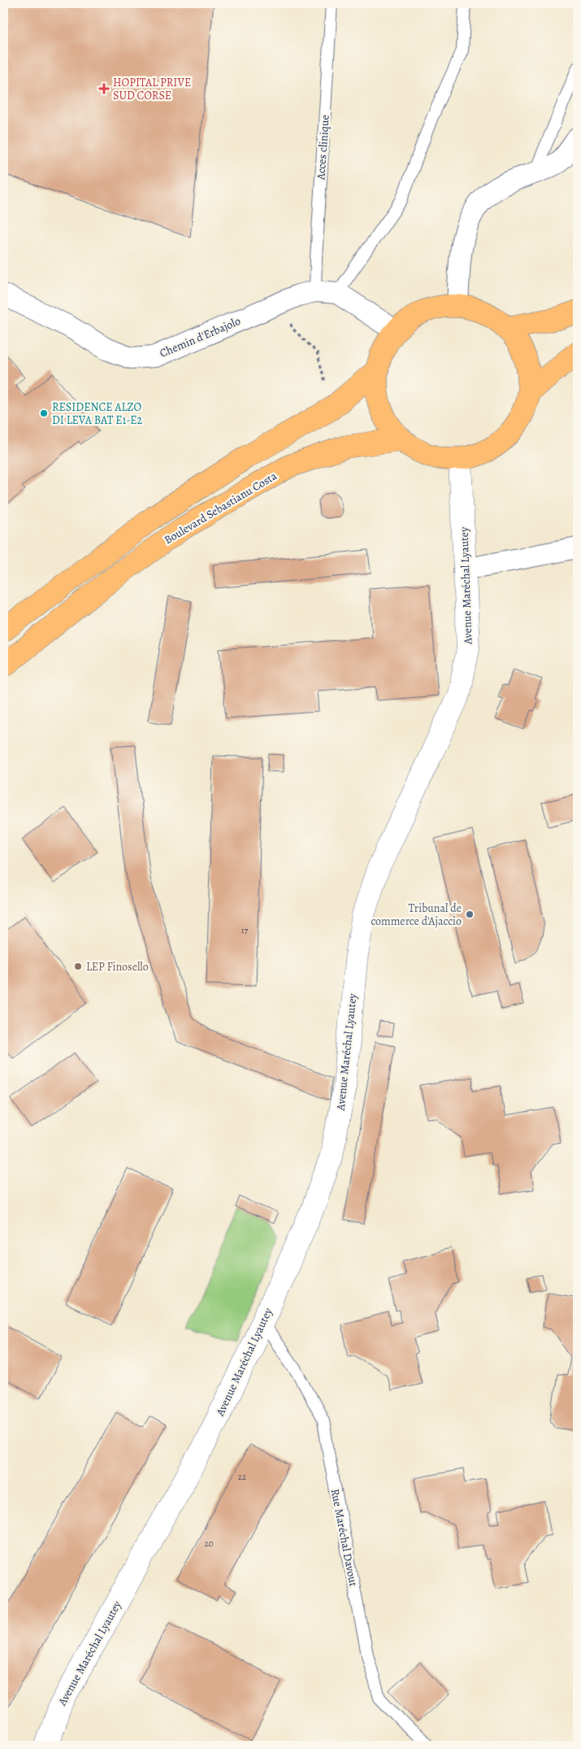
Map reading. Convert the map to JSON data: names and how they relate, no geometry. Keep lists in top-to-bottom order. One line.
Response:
{"streets":{"main road":["Boulevard Sebastianu Costa"],"street":["Chemin d'Erbajolo","Avenue Maréchal Lyautey"],"lane":["Acces clinique","Rue Maréchal Davout"]},"crossings":[["Acces clinique","Chemin d'Erbajolo"],["Avenue Maréchal Lyautey","Rue Maréchal Davout"]],"places":{"health":["HOPITAL PRIVE SUD CORSE"],"other":["RESIDENCE ALZO DI LEVA BAT E1-E2","Tribunal de commerce d'Ajaccio","LEP Finosello"]},"house_numbers":["17","22","20"]}
